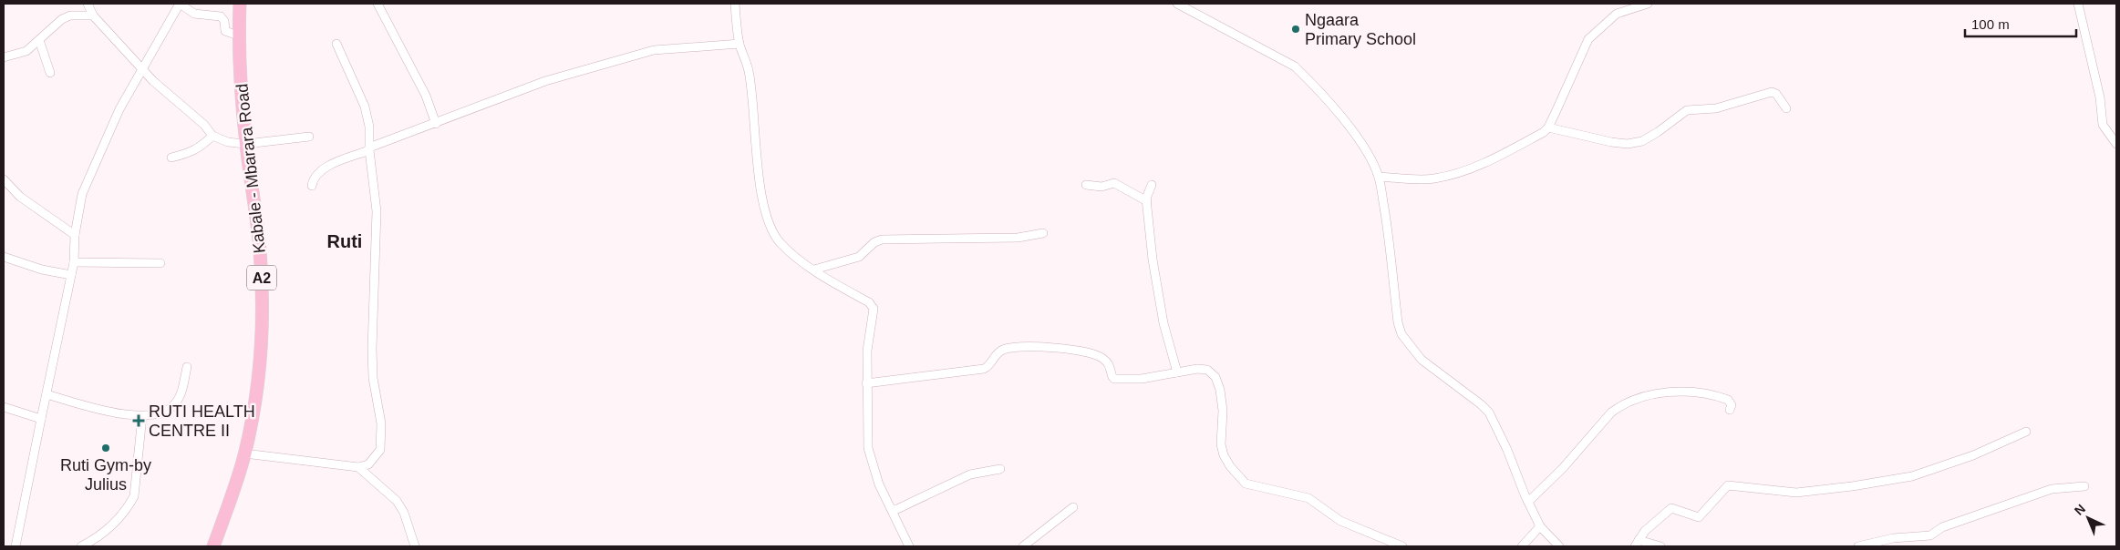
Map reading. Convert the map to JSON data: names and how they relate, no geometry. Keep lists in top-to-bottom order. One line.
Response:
{"streets":{"main road":["Kabale - Mbarara Road","A2"]},"districts":["Ruti"],"places":{"other":["Ngaara Primary School","Ruti Gym-by Julius"],"health":["RUTI HEALTH CENTRE II"]},"scale_bar":"100 m","north":"top left"}
